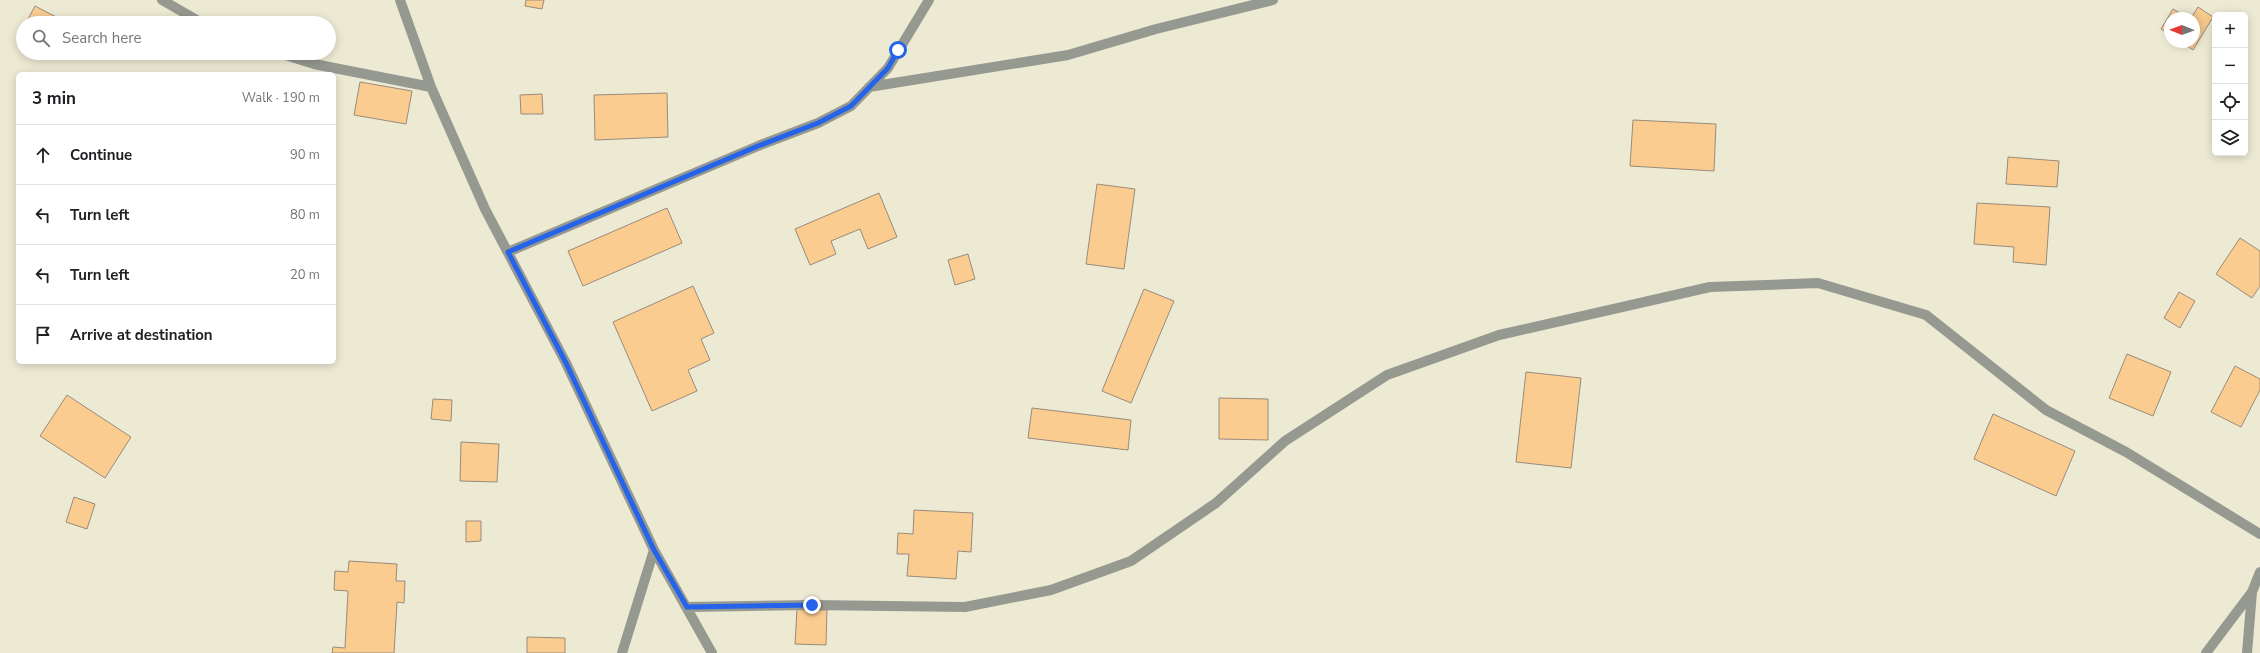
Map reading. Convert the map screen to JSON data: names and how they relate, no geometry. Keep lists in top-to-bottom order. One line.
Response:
{"north":"left","page":{"map_buttons":["+","−"],"search":"Search here","heading":["3 min","Walk · 190 m"],"list":[["Continue","90 m"],["Turn left","80 m"],["Turn left","20 m"],"Arrive at destination"]}}
